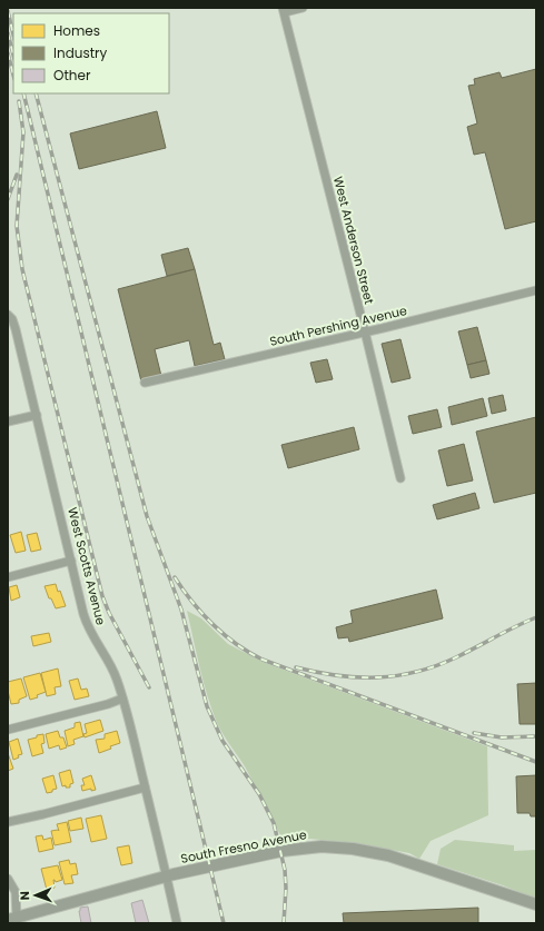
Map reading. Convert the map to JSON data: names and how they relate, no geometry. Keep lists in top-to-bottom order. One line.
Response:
{"streets":{"street":["West Anderson Street","South Pershing Avenue","West Scotts Avenue","South Fresno Avenue"]},"crossings":[["West Anderson Street","South Pershing Avenue"],["West Scotts Avenue","South Fresno Avenue"]],"legend":["Homes","Industry","Other"],"north":"left"}
